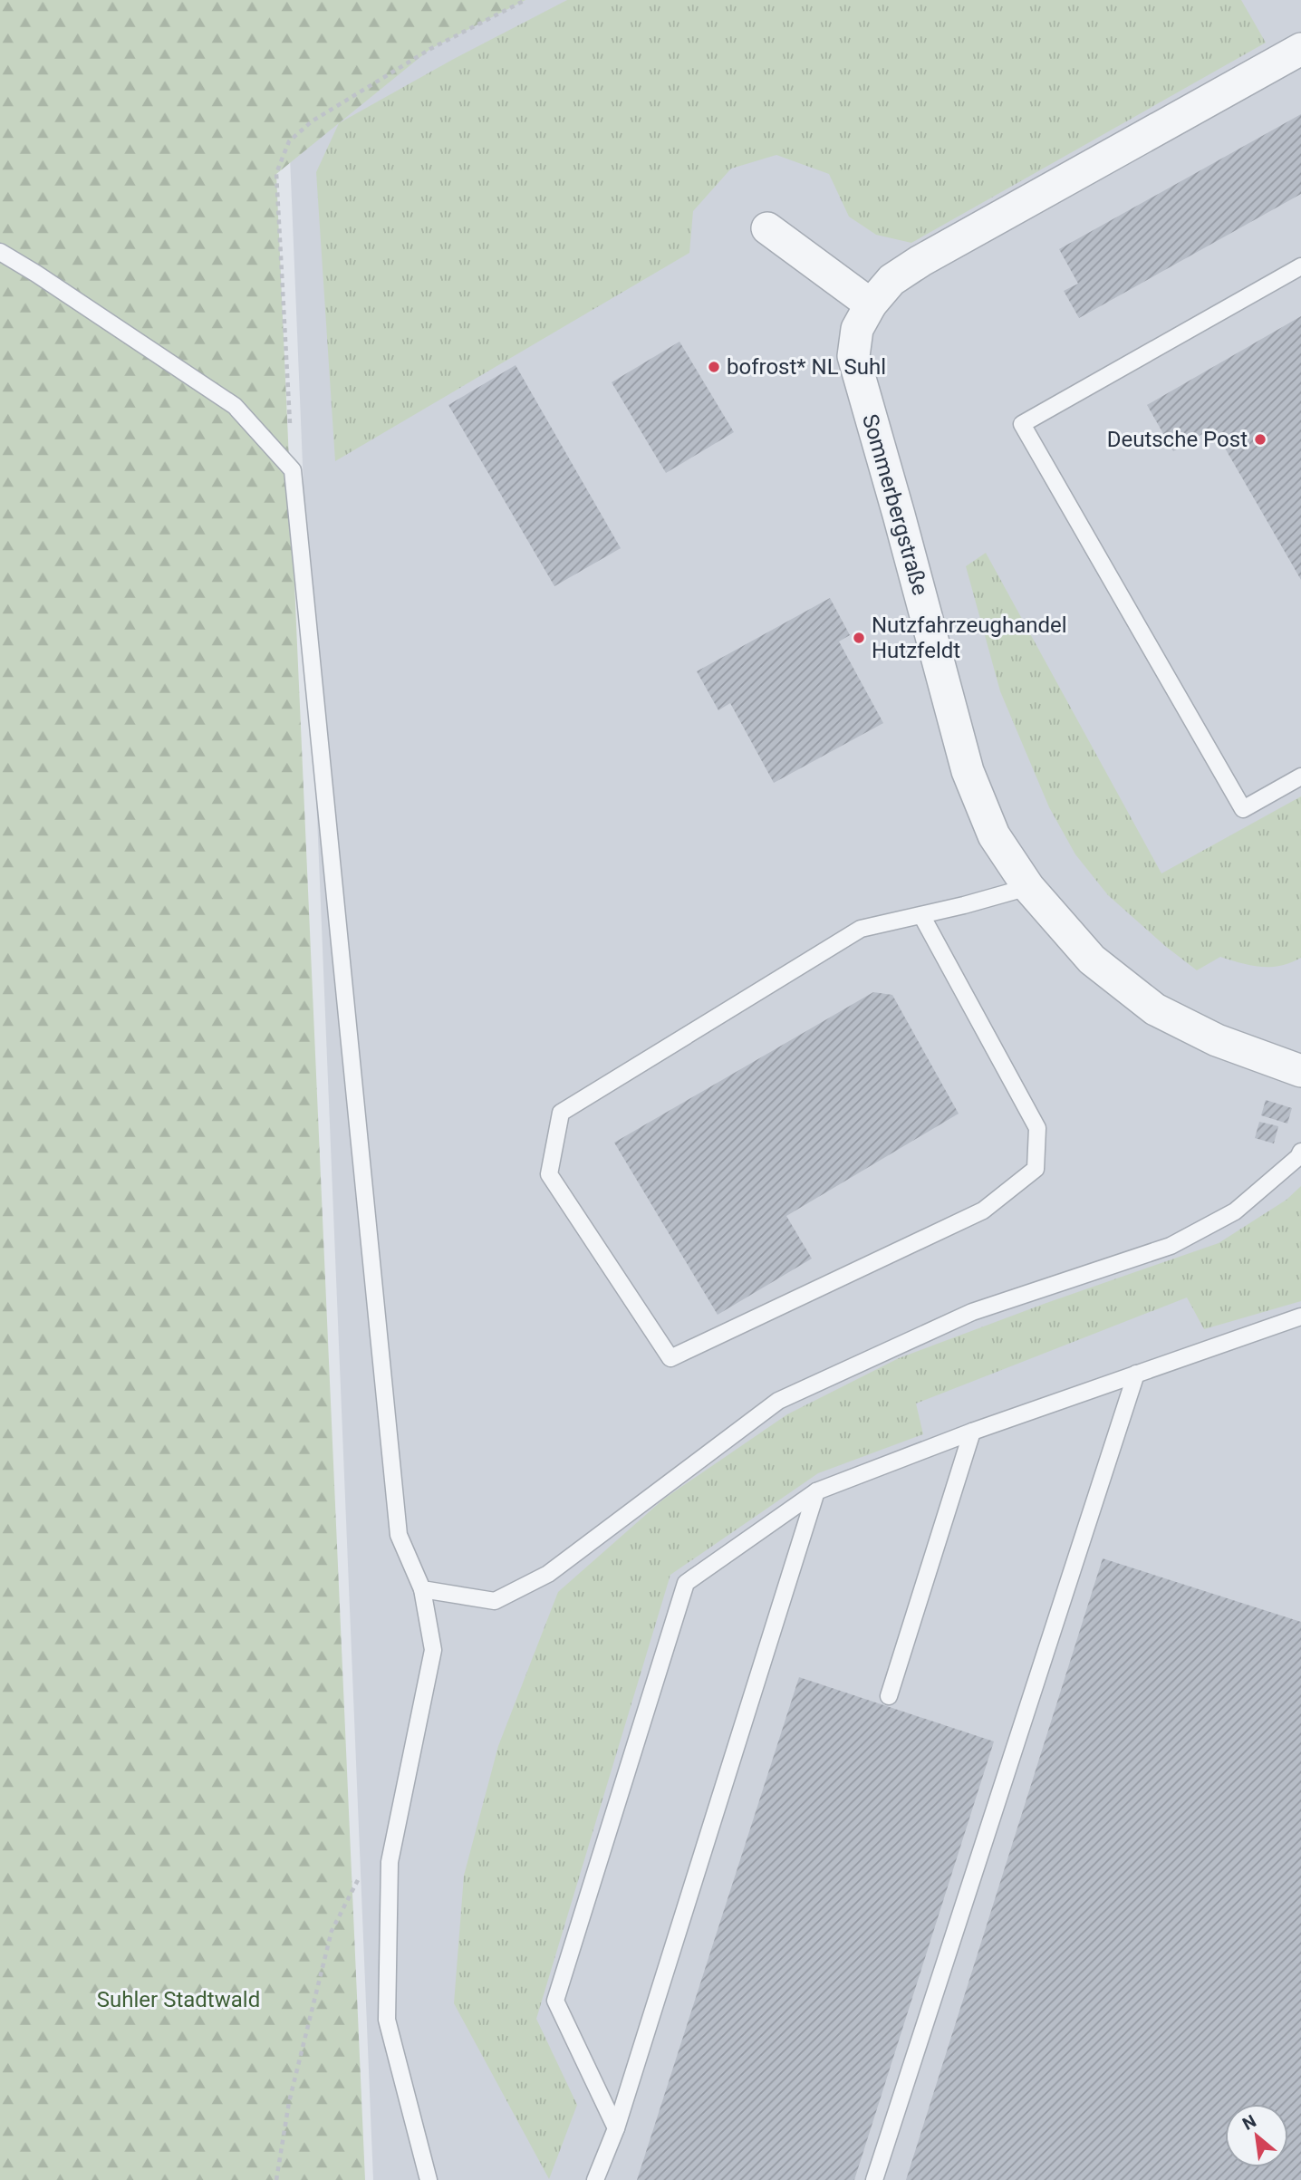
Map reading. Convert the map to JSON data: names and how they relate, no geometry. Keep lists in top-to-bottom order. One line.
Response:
{"streets":{"street":["Sommerbergstraße"]},"parks":["Suhler Stadtwald"],"places":["bofrost* NL Suhl","Deutsche Post","Nutzfahrzeughandel Hutzfeldt"],"north":"top left"}
